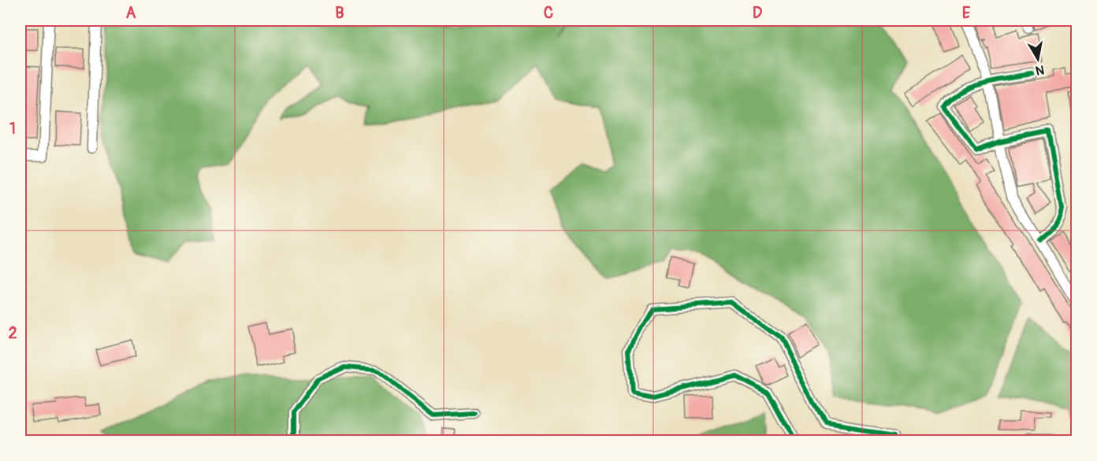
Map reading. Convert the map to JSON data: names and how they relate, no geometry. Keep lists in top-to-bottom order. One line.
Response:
{"north":"bottom","grid":{"columns":["A","B","C","D","E"],"rows":["1","2"]}}
